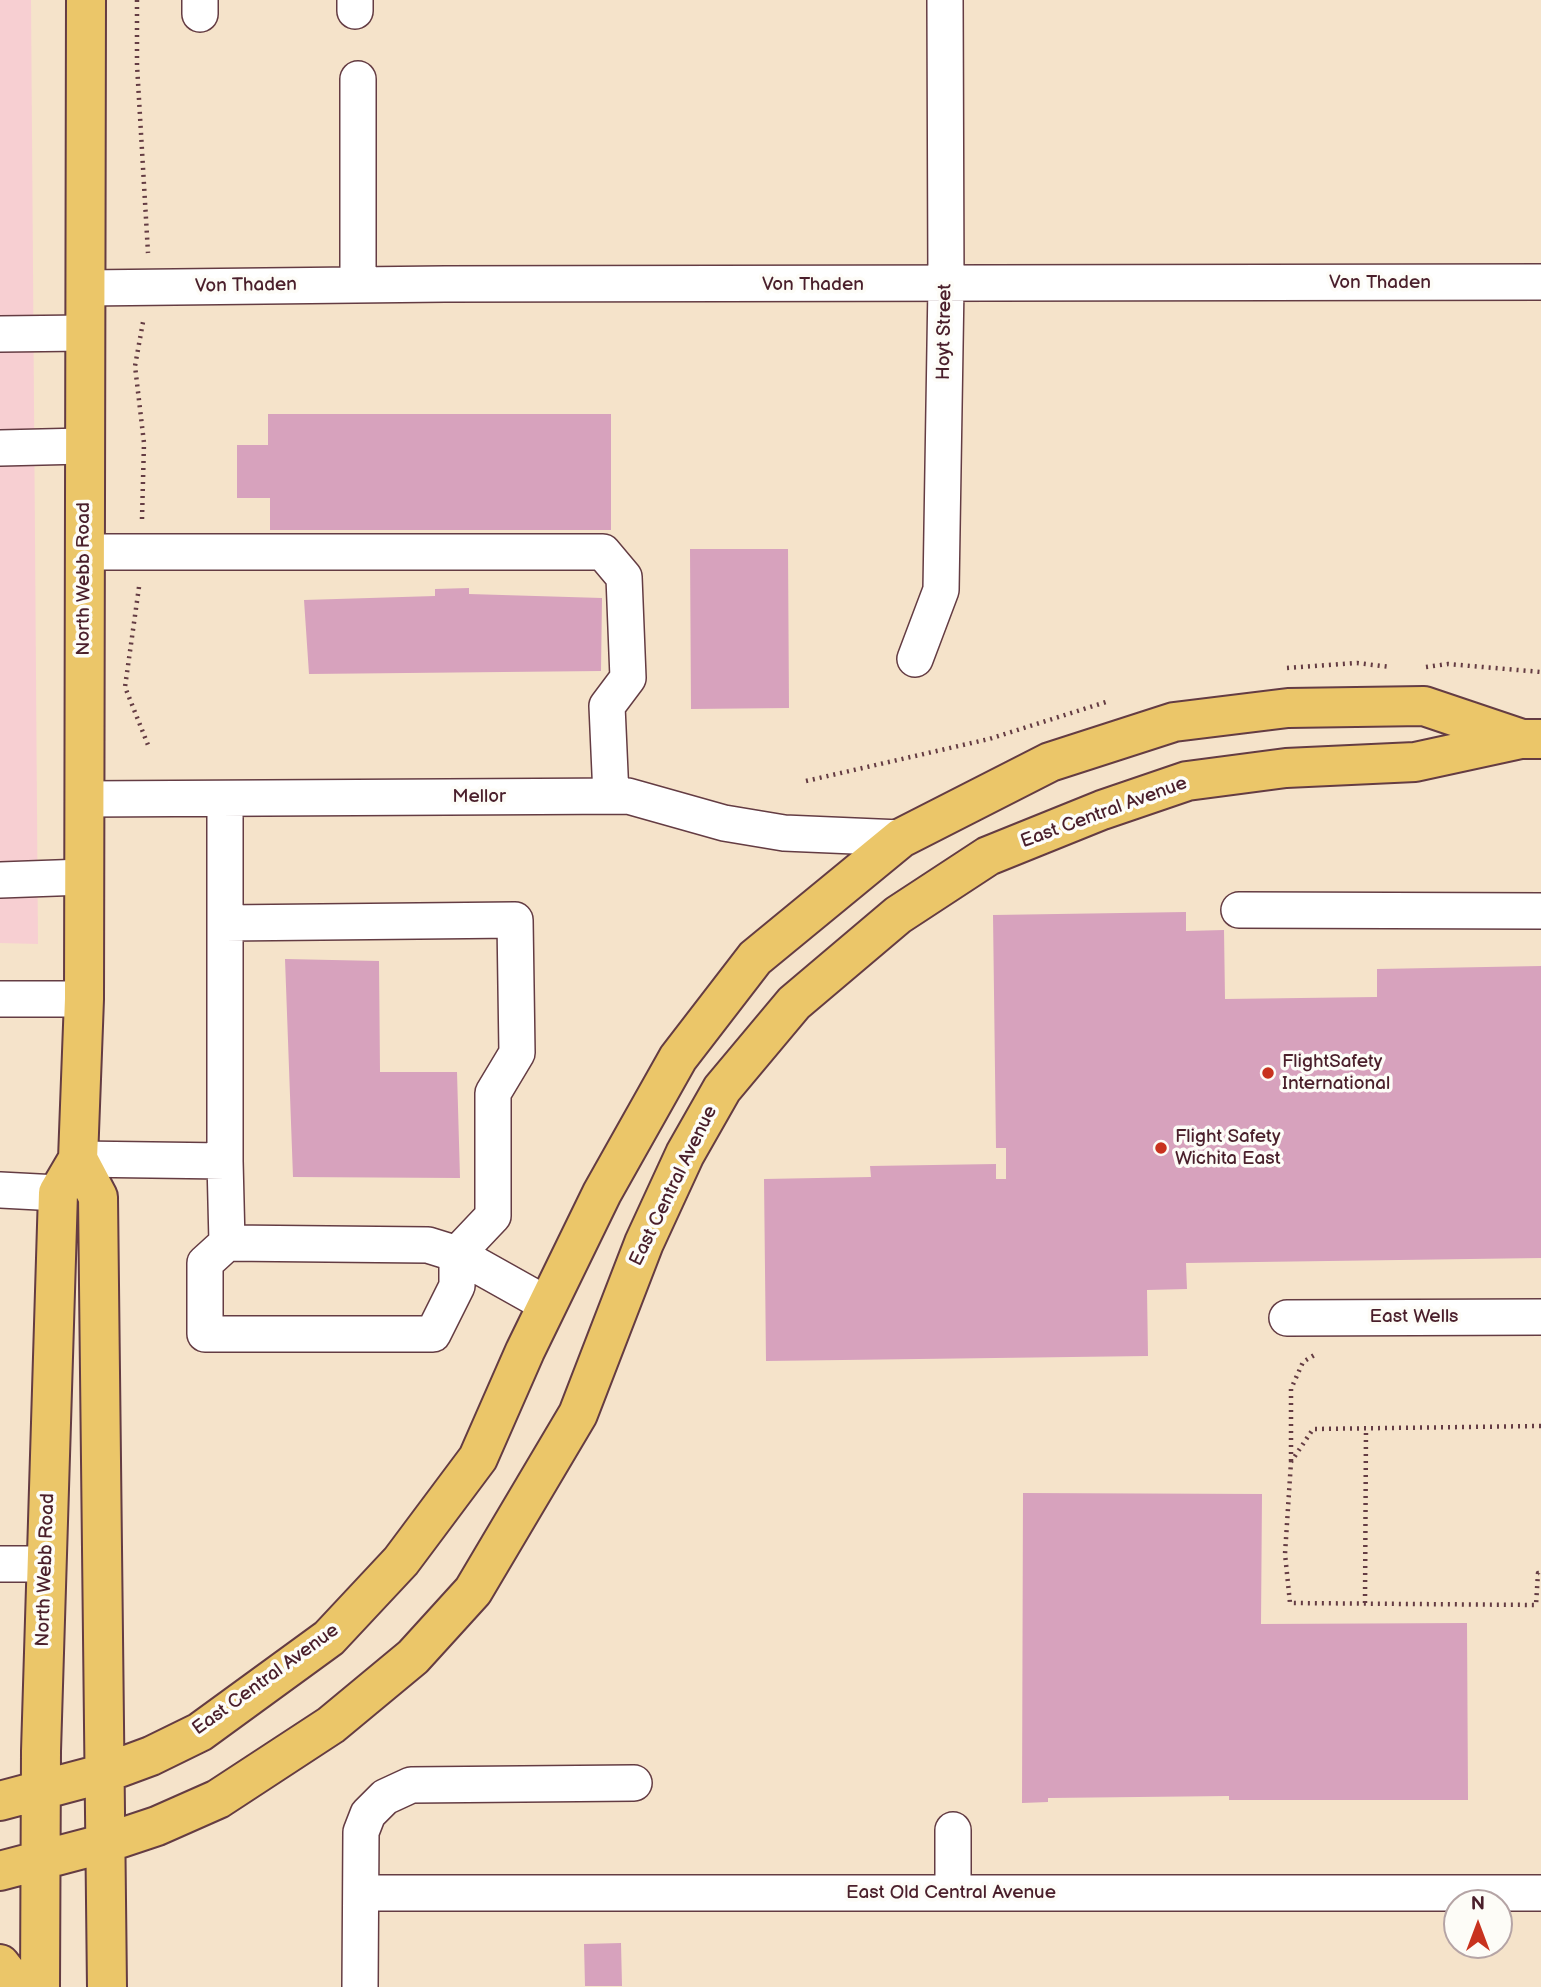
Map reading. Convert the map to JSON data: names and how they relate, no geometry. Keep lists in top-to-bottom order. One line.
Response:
{"streets":{"main road":["North Webb Road","East Central Avenue"],"street":["Von Thaden","Hoyt Street","Mellor","East Wells","East Old Central Avenue"]},"crossings":[["Von Thaden","Hoyt Street"],["Von Thaden","North Webb Road"],["North Webb Road","Mellor"],["North Webb Road","East Central Avenue"],["Mellor","East Central Avenue"]],"places":["FlightSafety International","Flight Safety Wichita East"],"north":"top"}
